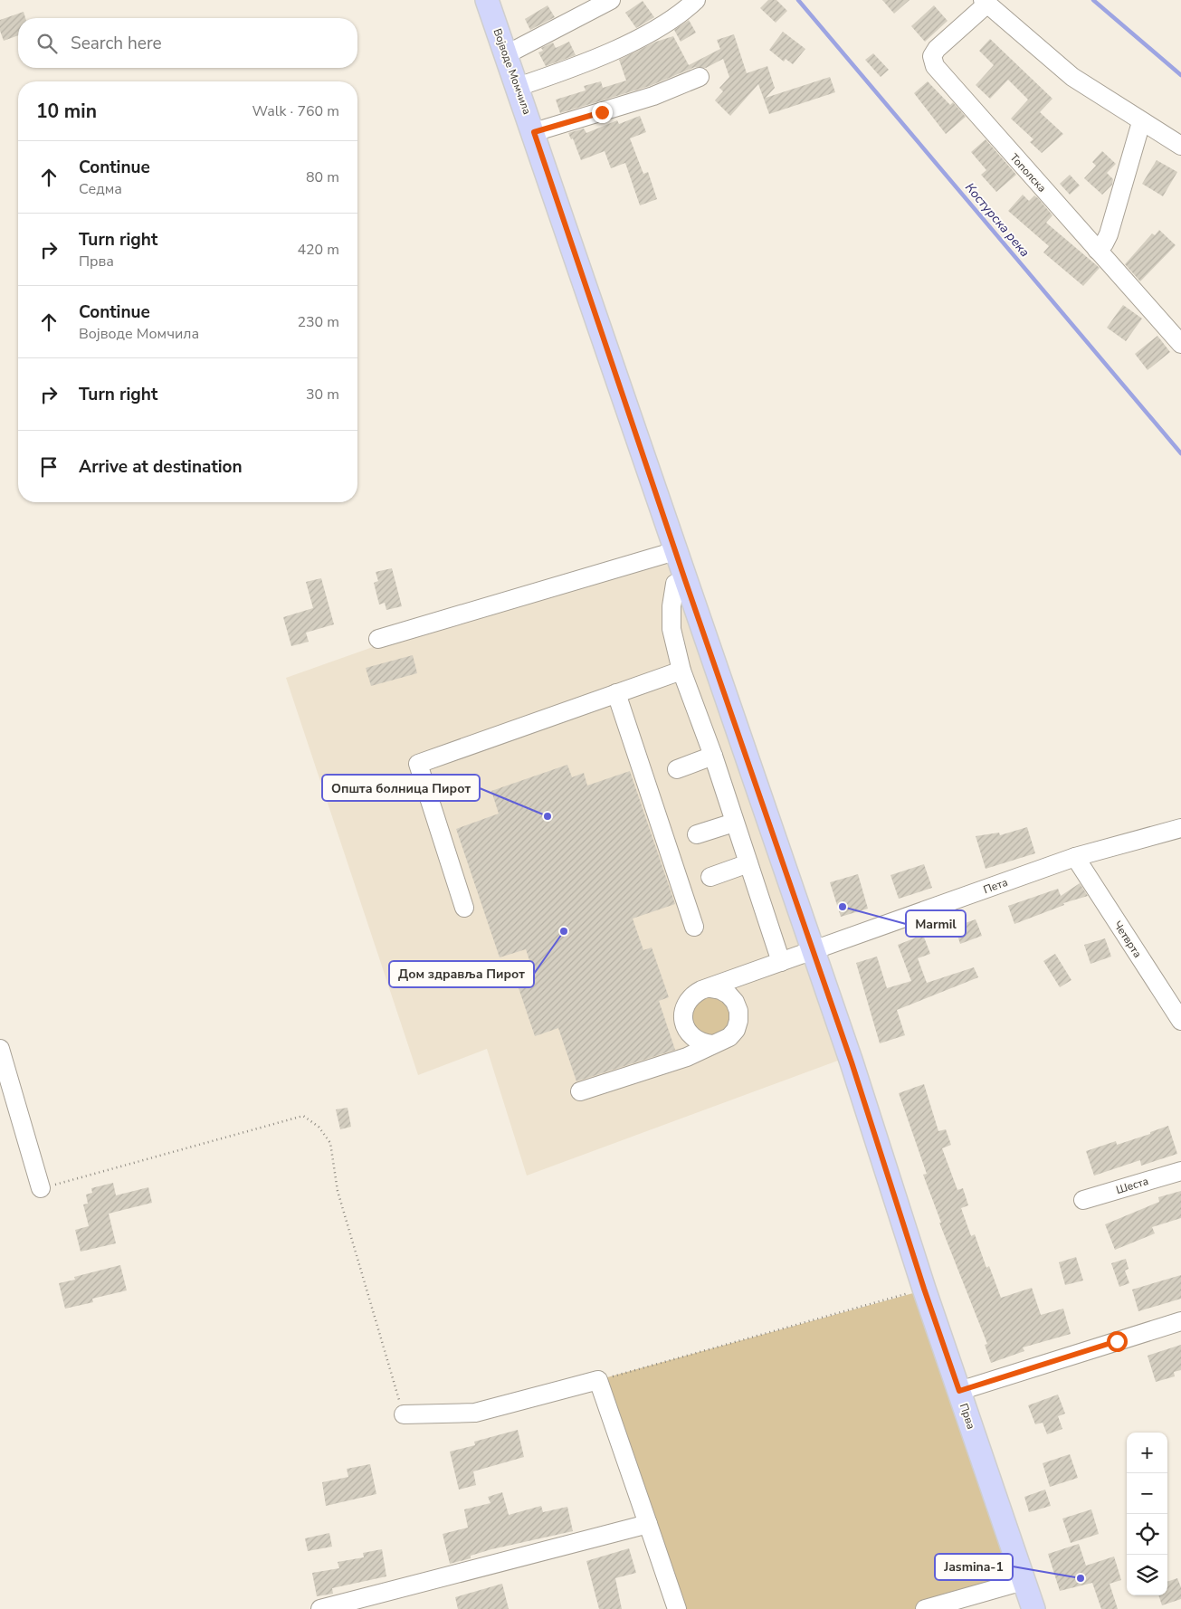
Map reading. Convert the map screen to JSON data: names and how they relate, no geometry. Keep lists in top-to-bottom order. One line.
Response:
{"streets":{"main road":["Војводе Момчила","Прва"],"street":["Тополска","Пета","Четврта","Шеста"]},"crossings":[["Војводе Момчила","Прва"],["Пета","Четврта"],["Пета","Прва"]],"water":["Костурска река"],"places":["Општа болница Пирот","Marmil","Дом здравља Пирот","Jasmina-1"],"page":{"search":"Search here","heading":["10 min","Walk · 760 m"],"list":[["Continue","Седма","80 m"],["Turn right","Прва","420 m"],["Continue","Војводе Момчила","230 m"],["Turn right","30 m"],"Arrive at destination"],"map_buttons":["+","−"]}}
